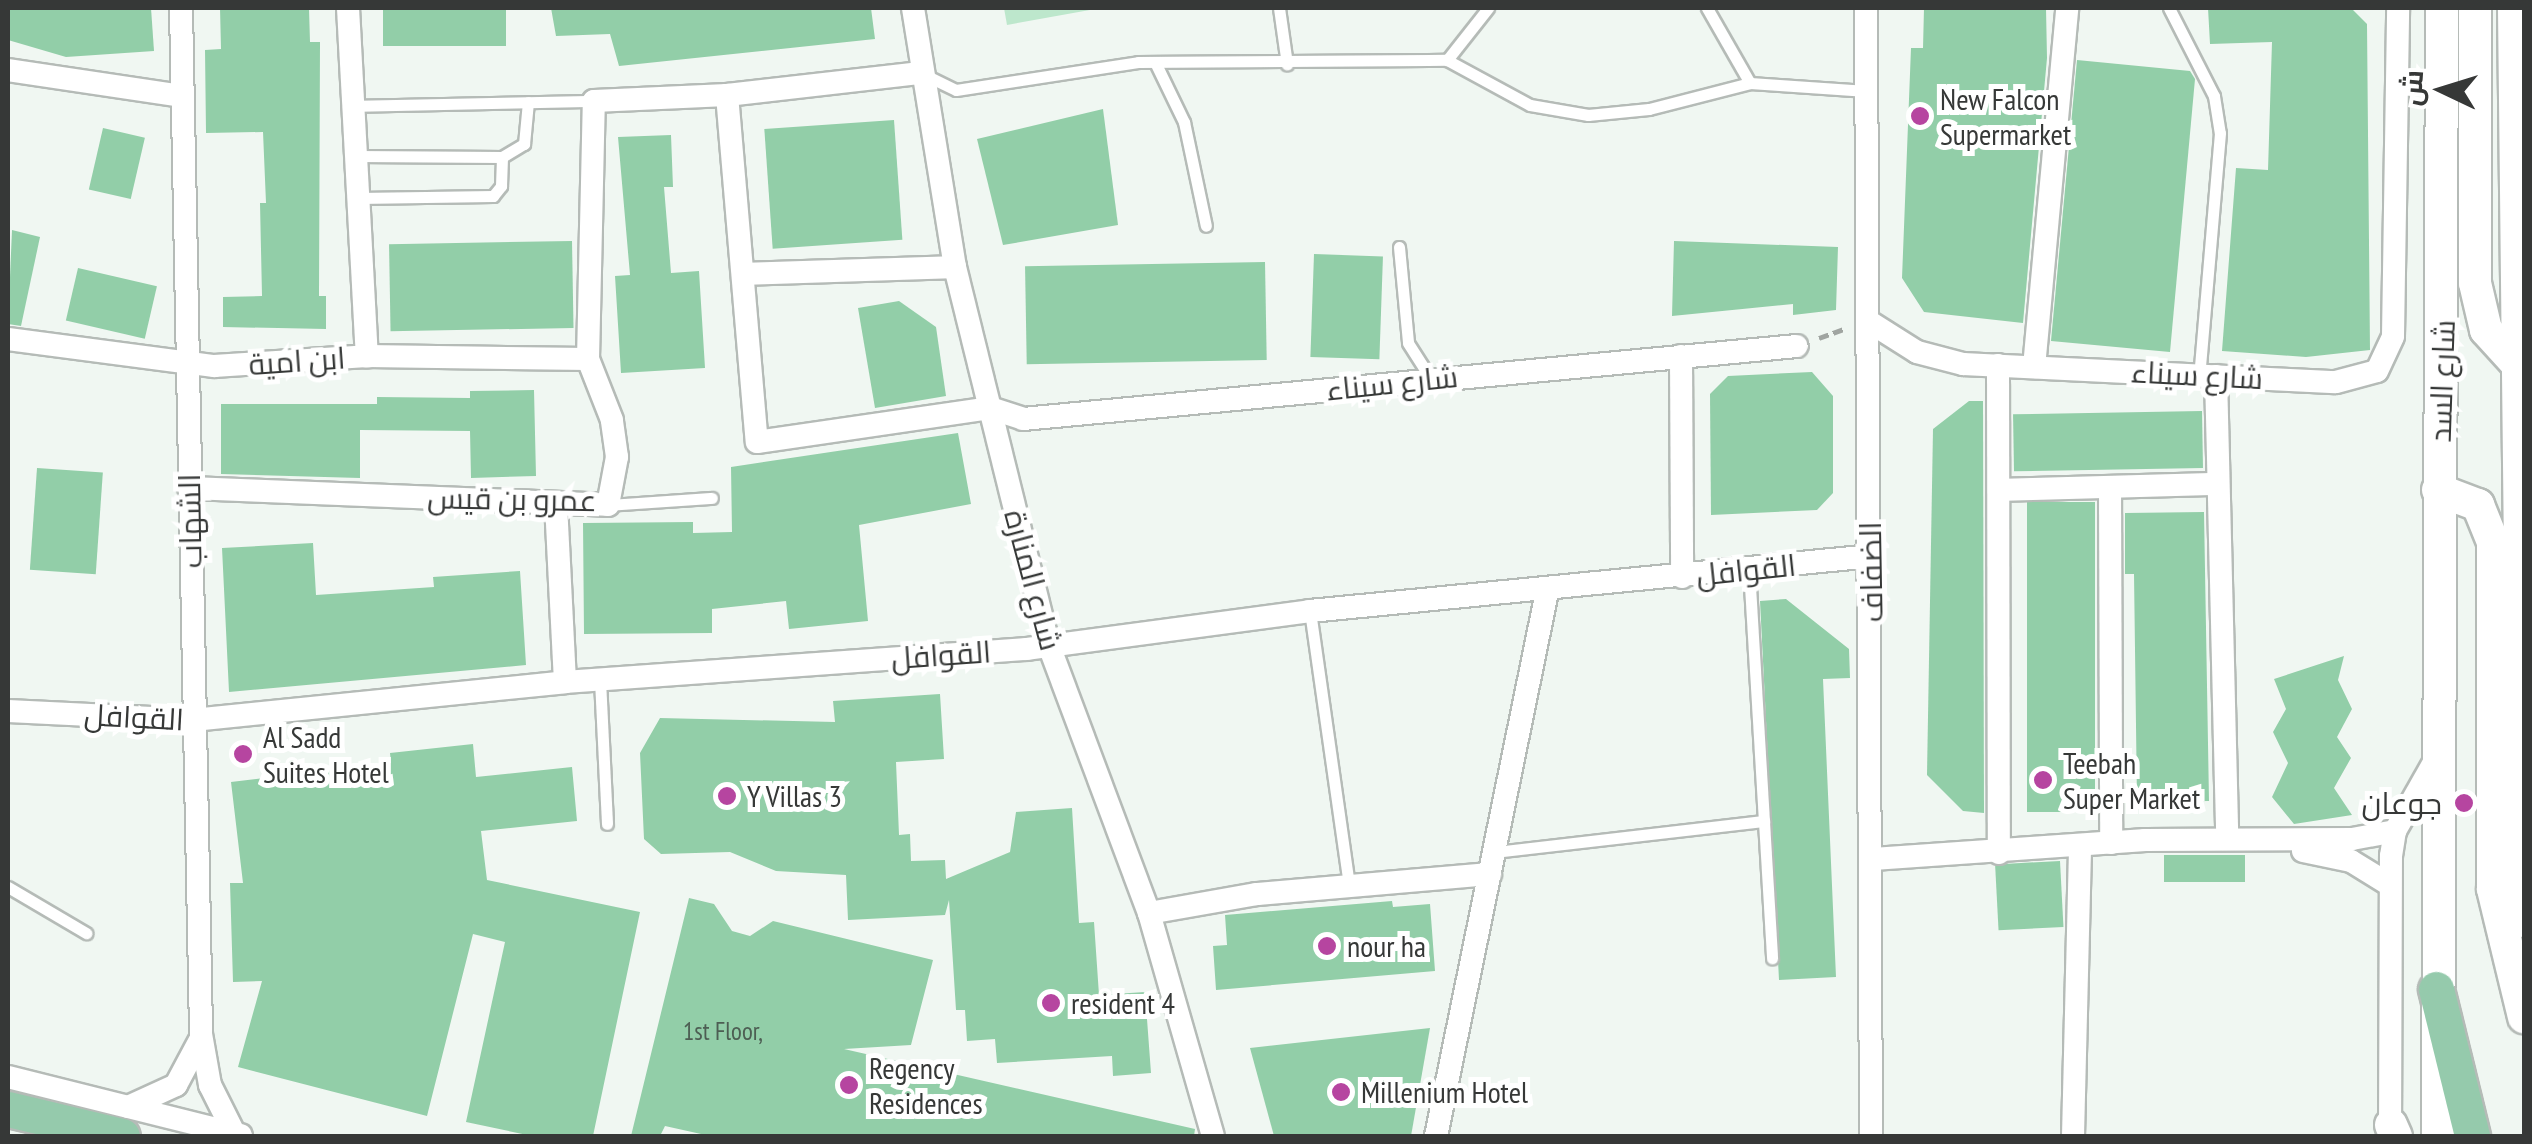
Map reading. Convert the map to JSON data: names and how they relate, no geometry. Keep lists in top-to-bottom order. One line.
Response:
{"streets":{"main road":["شارع السد"],"street":["ابن امية","شارع سيناء","عمرو بن قيس","الشهاب","القوافل","الضفاف","شارع المنارة"]},"crossings":[["ابن امية","عمرو بن قيس"],["ابن امية","الشهاب"],["شارع سيناء","شارع السد"],["شارع سيناء","الضفاف"],["شارع سيناء","شارع المنارة"],["عمرو بن قيس","الشهاب"],["الشهاب","القوافل"],["القوافل","الضفاف"],["القوافل","شارع المنارة"]],"places":["New Falcon Supermarket","Al Sadd Suites Hotel","Teebah Super Market","Y Villas 3","جوعان","nour ha","resident 4","Regency Residences","Millenium Hotel"],"house_numbers":["1st Floor,"],"north":"left"}
